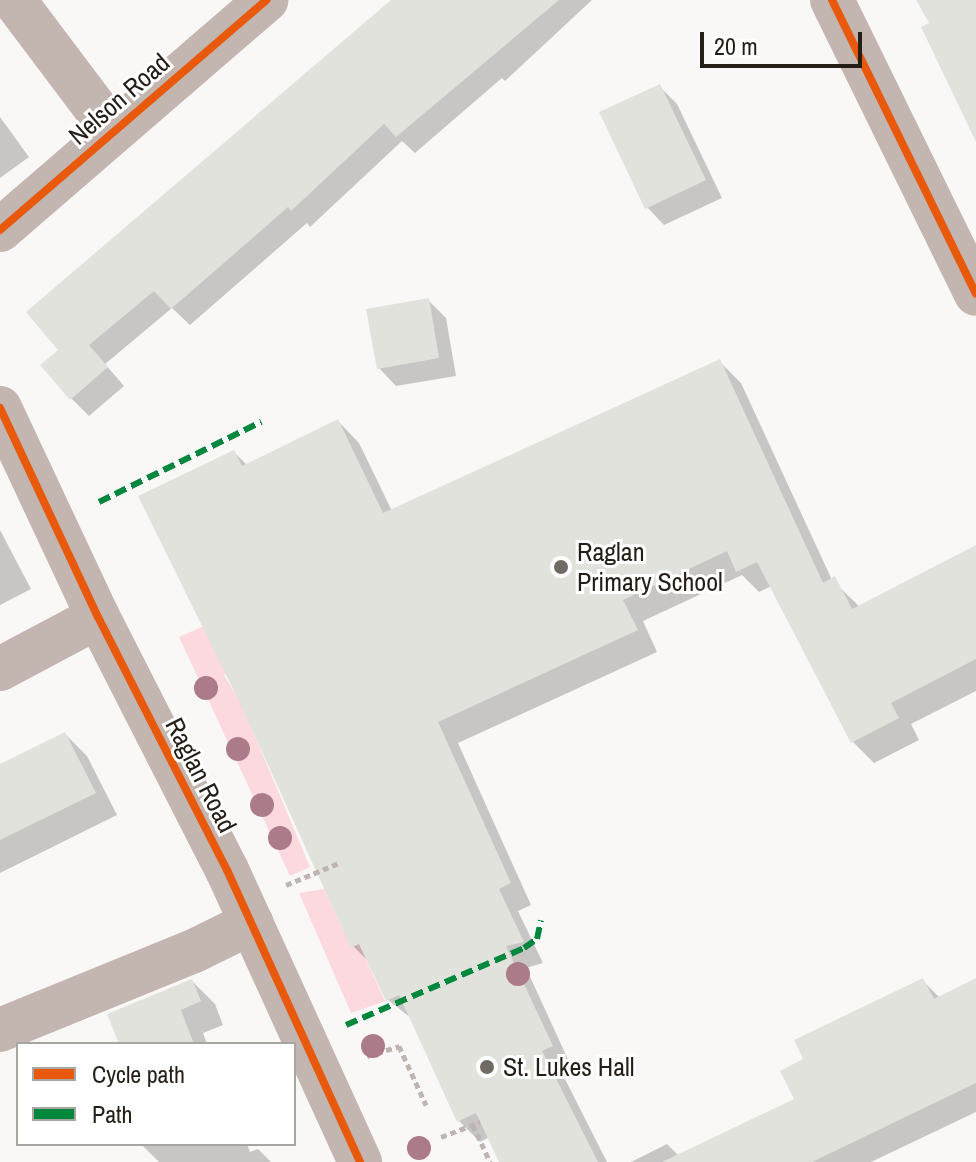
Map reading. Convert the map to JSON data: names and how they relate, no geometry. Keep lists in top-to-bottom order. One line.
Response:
{"streets":{"street":["Nelson Road","Raglan Road"]},"places":["Raglan Primary School","St. Lukes Hall"],"legend":["Cycle path","Path"],"scale_bar":"20 m"}
